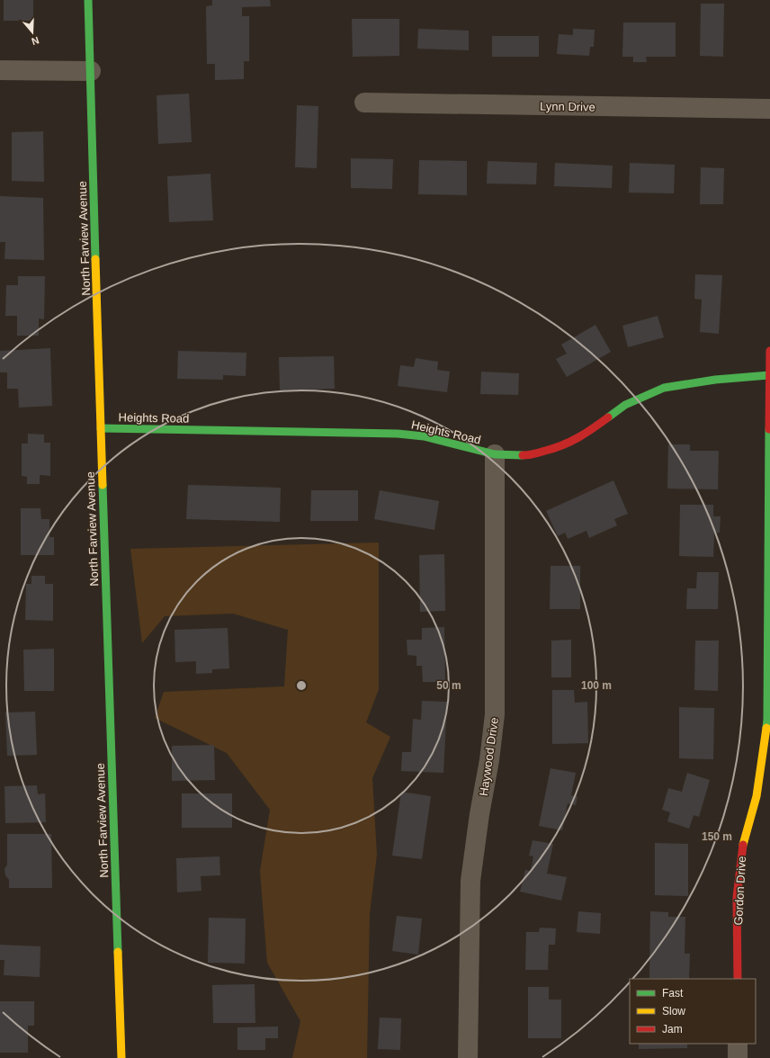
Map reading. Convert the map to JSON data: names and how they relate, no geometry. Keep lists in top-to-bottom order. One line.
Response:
{"streets":{"street":["Lynn Drive","North Farview Avenue","Heights Road","Haywood Drive","Gordon Drive"]},"crossings":[["North Farview Avenue","Heights Road"],["Heights Road","Haywood Drive"],["Heights Road","Gordon Drive"]],"legend":["Fast","Slow","Jam"],"north":"bottom","rings":["50 m","100 m","150 m"]}
